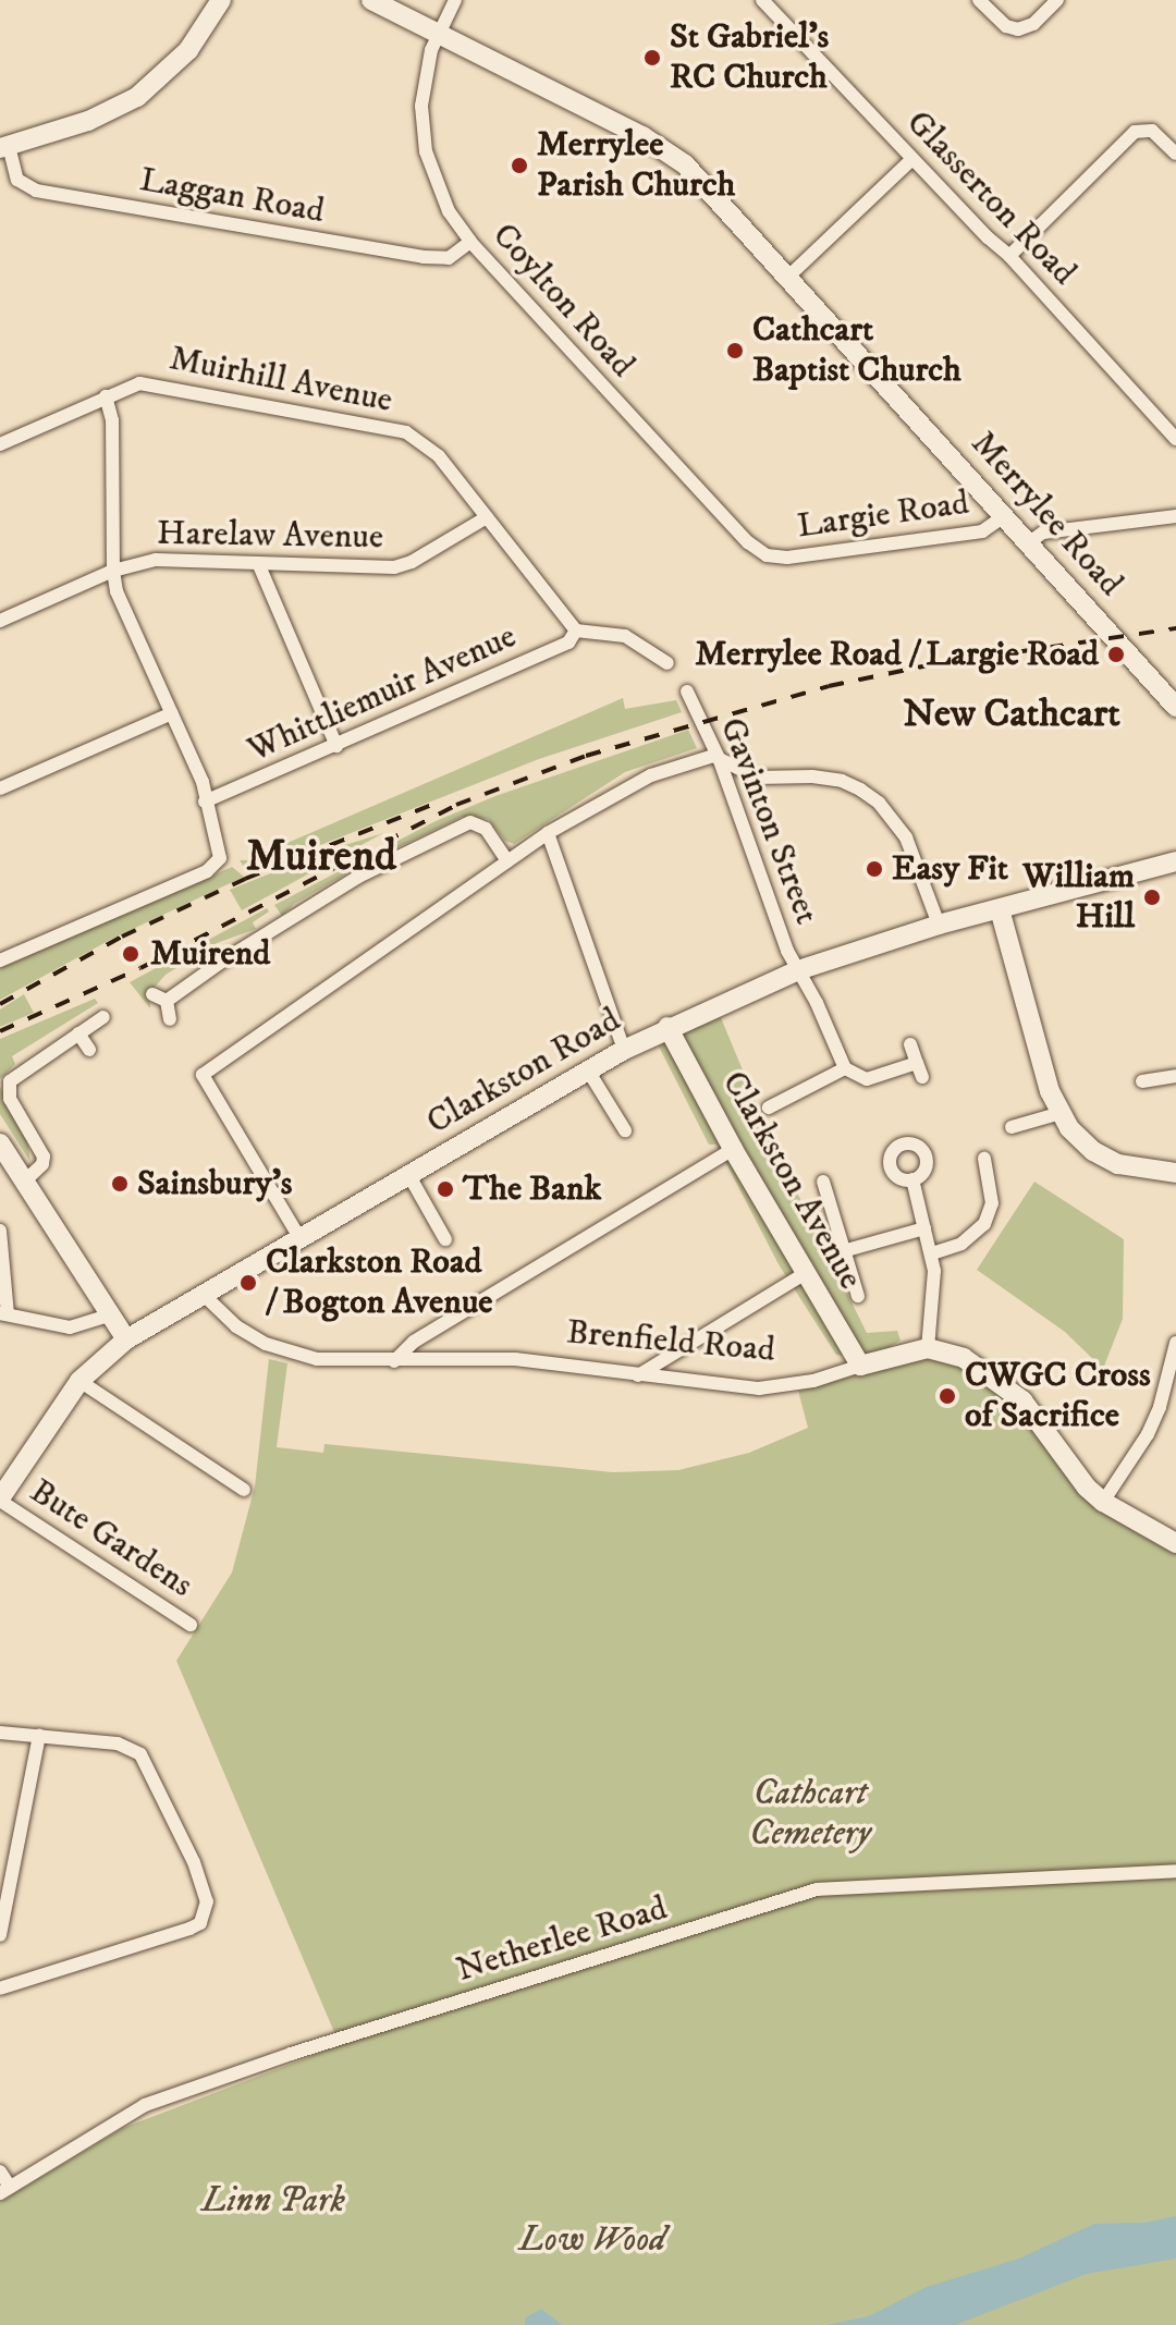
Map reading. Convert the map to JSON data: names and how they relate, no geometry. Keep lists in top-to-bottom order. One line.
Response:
{"streets":{"main road":["Merrylee Road","Clarkston Road","Clarkston Avenue","Brenfield Road"],"street":["Laggan Road","Glasserton Road","Coylton Road","Muirhill Avenue","Largie Road","Harelaw Avenue","Whittliemuir Avenue","Gavinton Street","Bute Gardens","Netherlee Road"]},"crossings":[["Laggan Road","Coylton Road"],["Coylton Road","Merrylee Road"],["Coylton Road","Largie Road"],["Muirhill Avenue","Harelaw Avenue"],["Muirhill Avenue","Whittliemuir Avenue"],["Merrylee Road","Largie Road"],["Gavinton Street","Clarkston Road"],["Clarkston Road","Clarkston Avenue"],["Clarkston Road","Brenfield Road"],["Clarkston Road","Bute Gardens"],["Clarkston Avenue","Brenfield Road"]],"districts":["New Cathcart","Muirend"],"parks":["Cathcart Cemetery","Linn Park","Low Wood"],"places":["St Gabriel's RC Church","Merrylee Parish Church","Cathcart Baptist Church","Merrylee Road / Largie Road","Easy Fit","William Hill","Muirend","Sainsbury's","The Bank","Clarkston Road / Bogton Avenue","CWGC Cross of Sacrifice"]}
